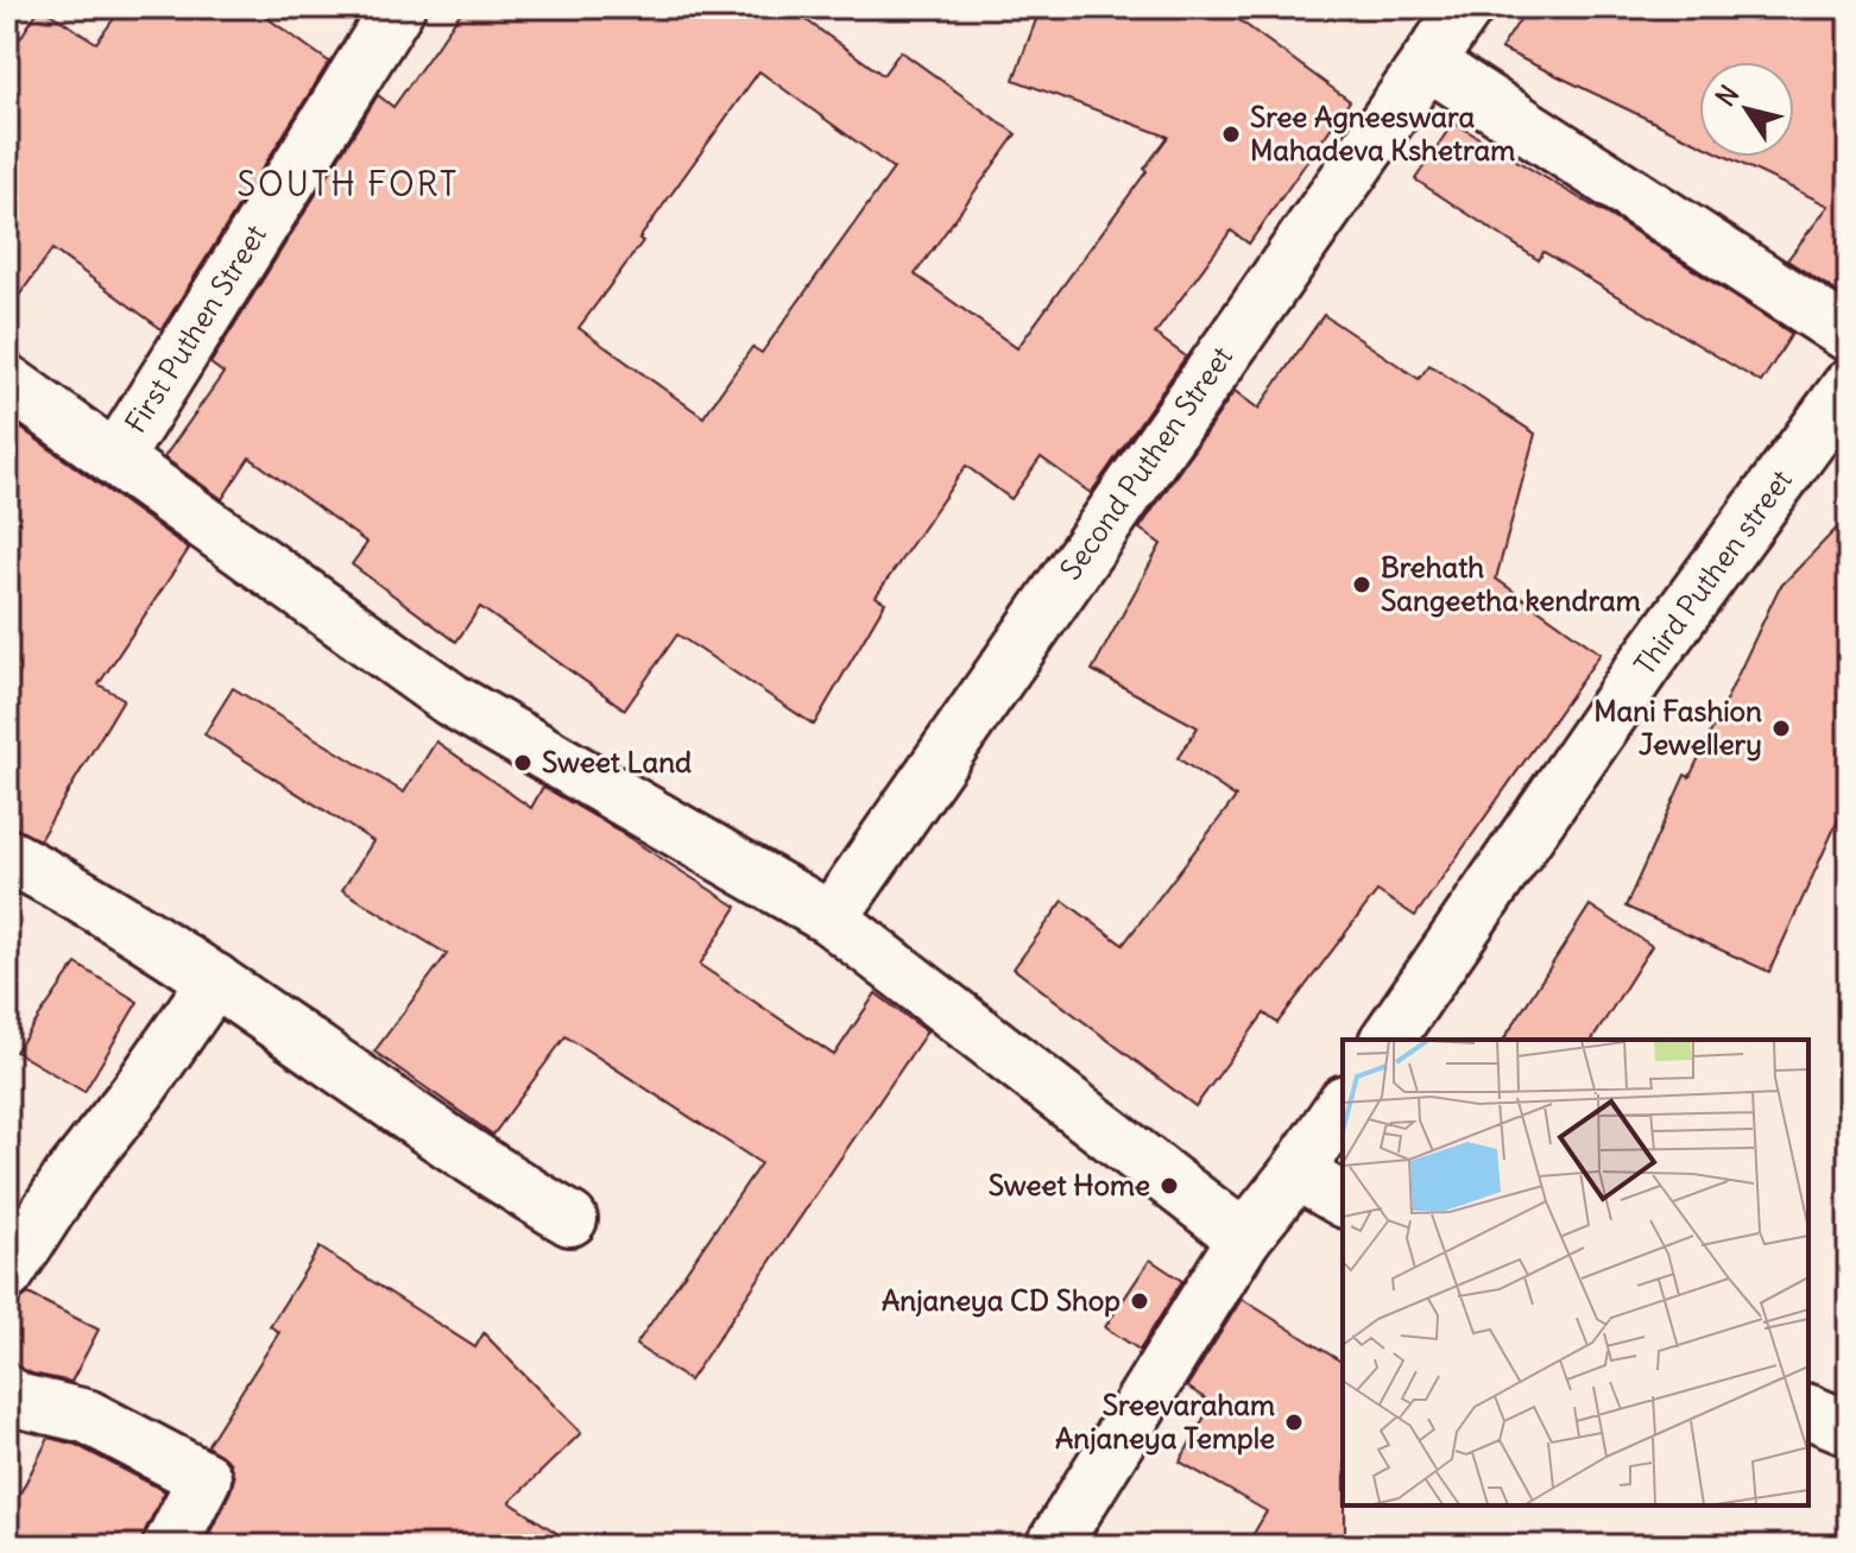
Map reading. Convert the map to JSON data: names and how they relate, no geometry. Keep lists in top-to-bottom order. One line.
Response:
{"streets":{"street":["First Puthen Street","Second Puthen Street","Third Puthen street"]},"districts":["SOUTH FORT"],"places":["Sree Agneeswara Mahadeva Kshetram","Brehath Sangeetha kendram","Mani Fashion Jewellery","Sweet Land","Sweet Home","Anjaneya CD Shop","Sreevaraham Anjaneya Temple"],"north":"top left"}
